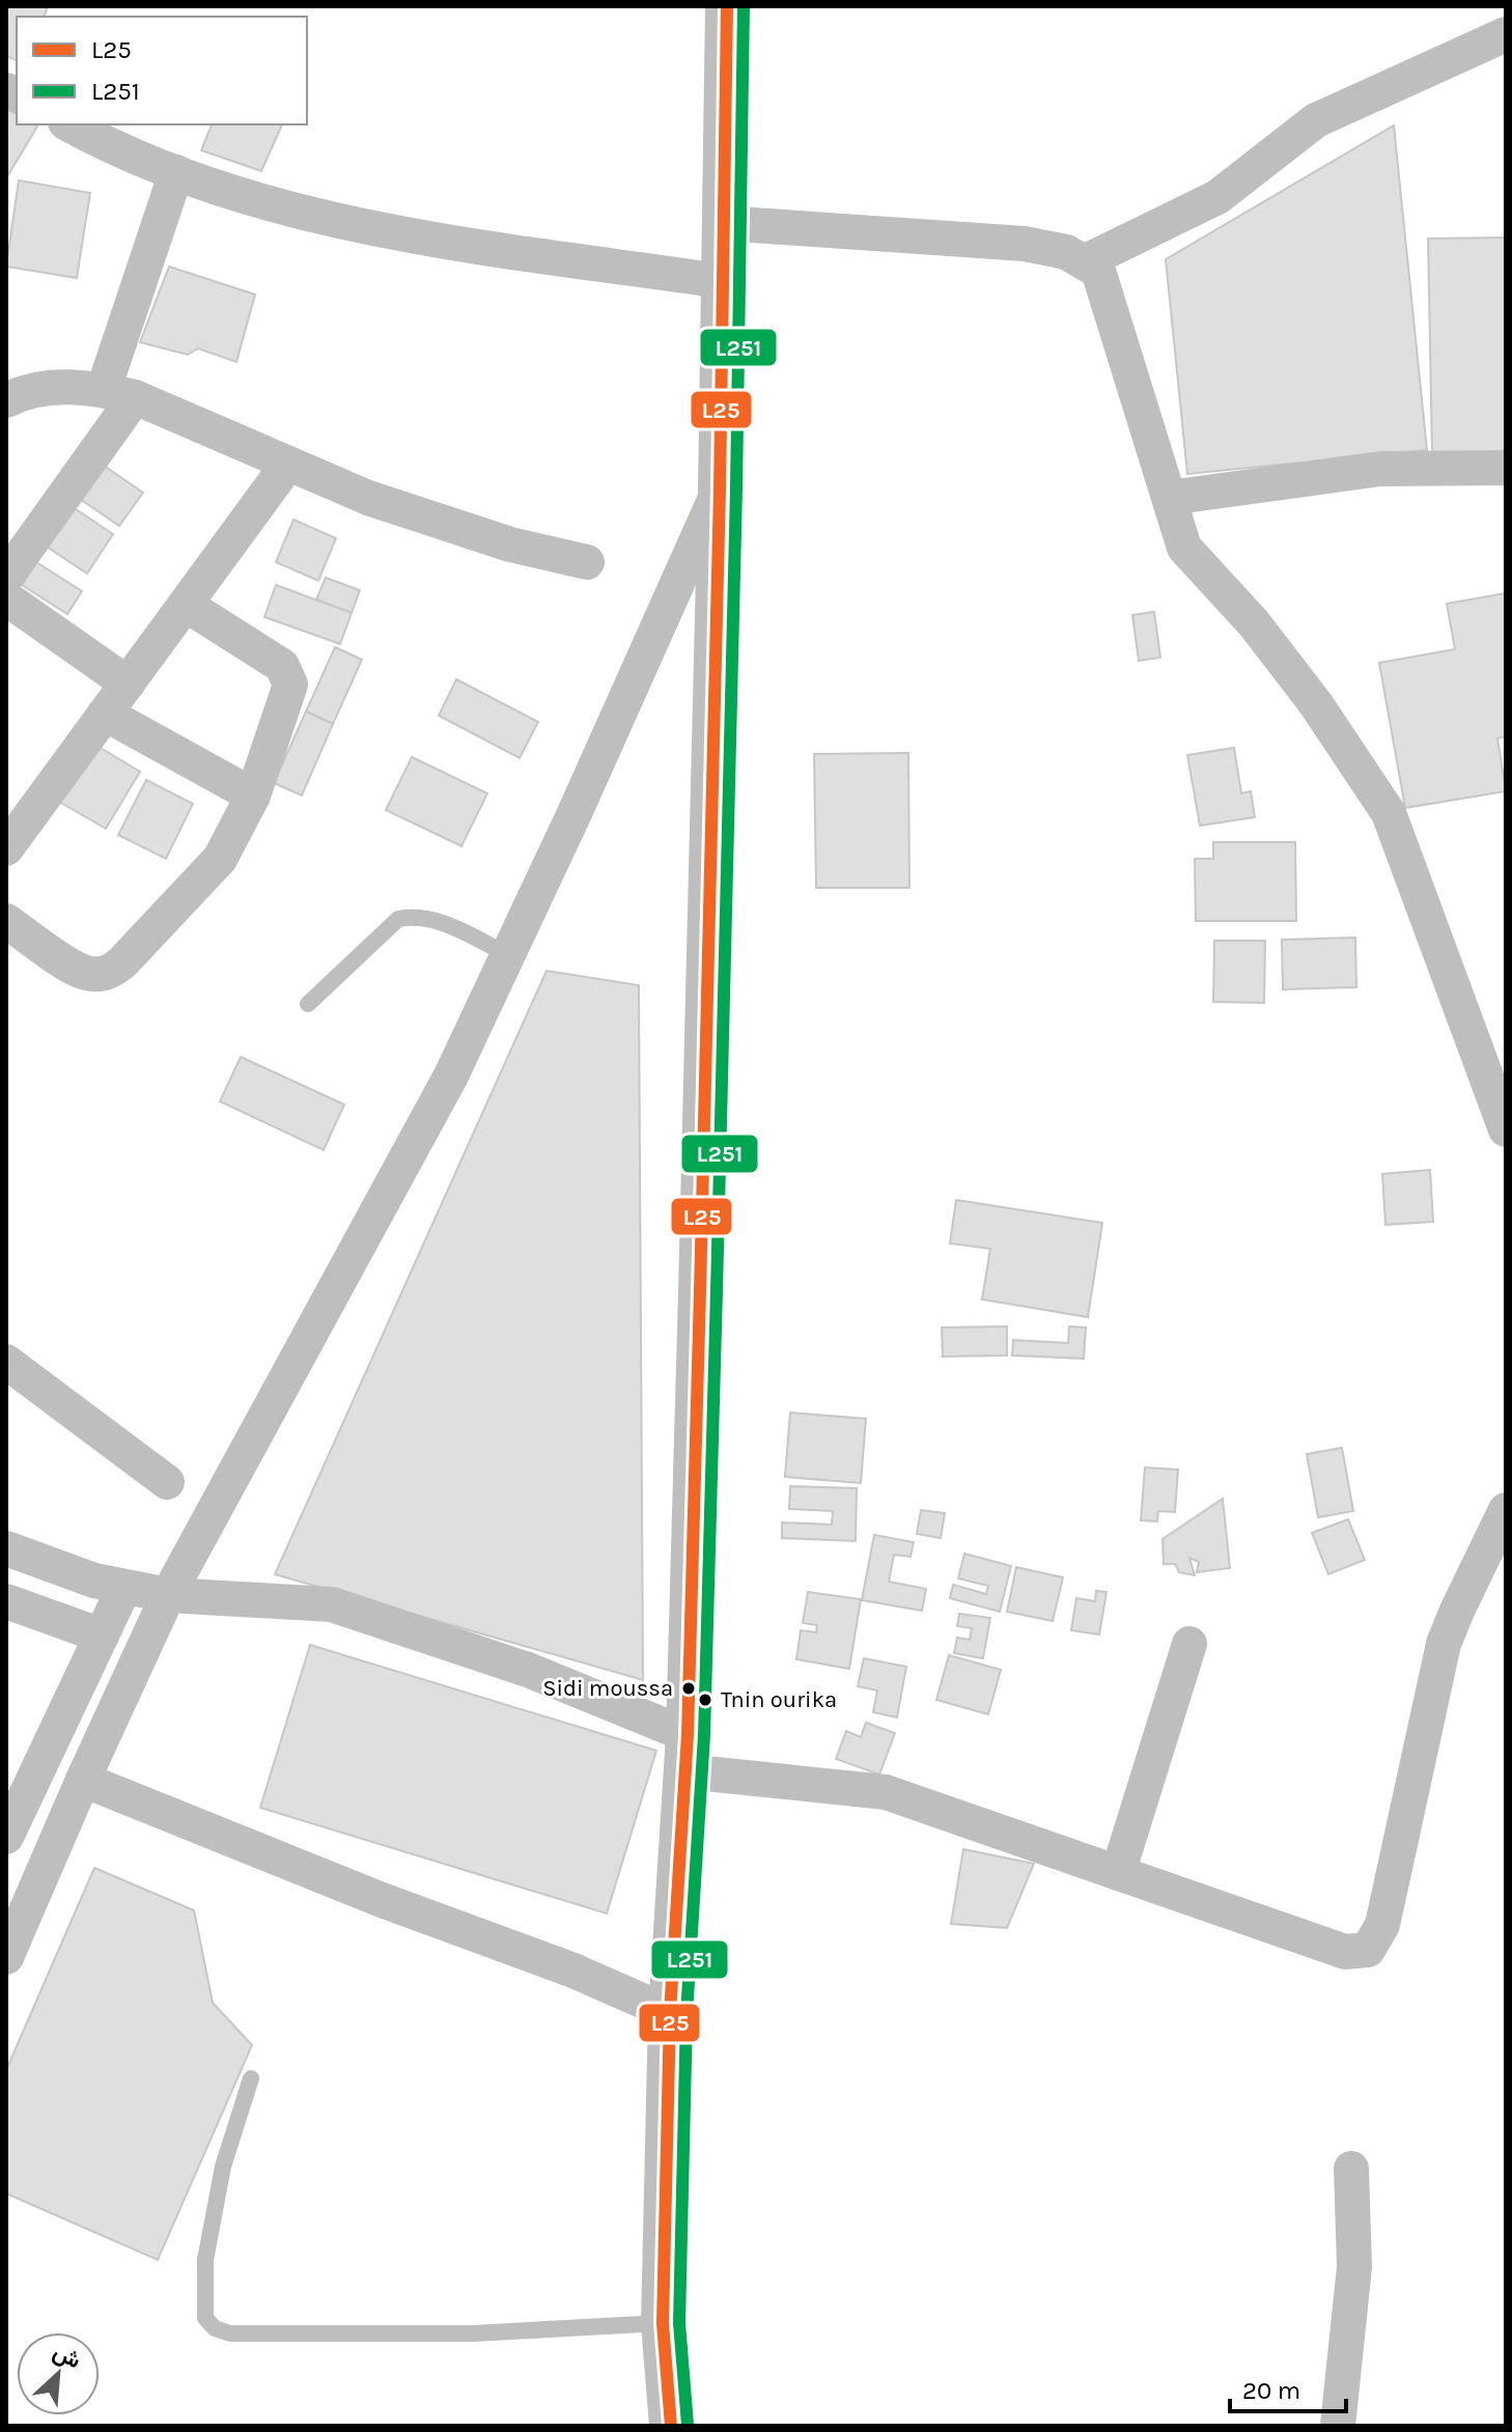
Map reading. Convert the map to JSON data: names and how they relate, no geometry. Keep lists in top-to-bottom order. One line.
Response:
{"places":["Sidi moussa","Tnin ourika"],"lines":["transit line L25","transit line L251"],"legend":["L25","L251"],"scale_bar":"20 m","north":"top right"}
